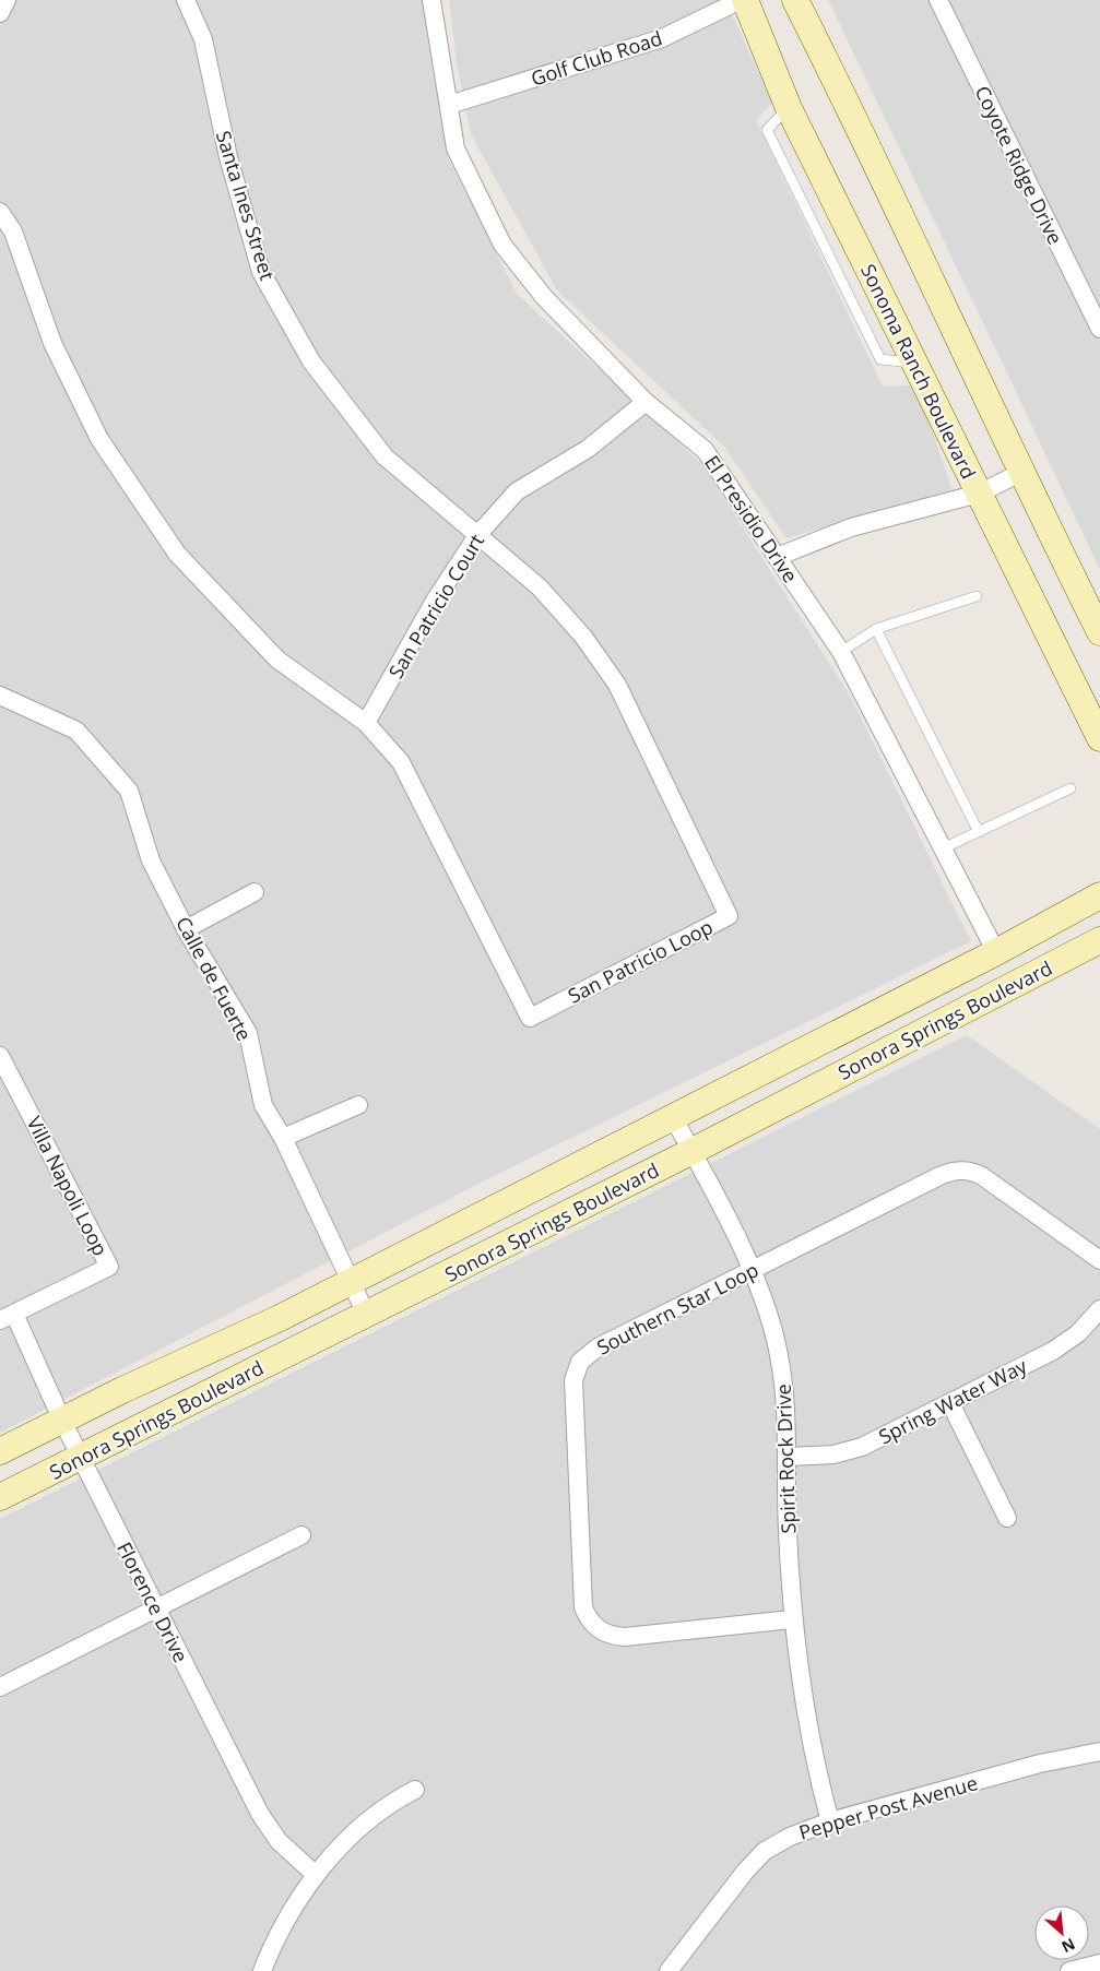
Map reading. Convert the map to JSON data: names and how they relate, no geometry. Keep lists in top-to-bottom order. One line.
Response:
{"streets":{"street":["Golf Club Road","Coyote Ridge Drive","Santa Ines Street","Sonoma Ranch Boulevard","El Presidio Drive","San Patricio Court","San Patricio Loop","Calle de Fuerte","Sonora Springs Boulevard","Villa Napoli Loop","Southern Star Loop","Spring Water Way","Spirit Rock Drive","Florence Drive","Pepper Post Avenue"]},"crossings":[["Golf Club Road","Sonoma Ranch Boulevard"],["Golf Club Road","El Presidio Drive"],["Santa Ines Street","San Patricio Court"],["Santa Ines Street","San Patricio Loop"],["El Presidio Drive","San Patricio Court"],["El Presidio Drive","Sonora Springs Boulevard"],["San Patricio Court","San Patricio Loop"],["Calle de Fuerte","Sonora Springs Boulevard"],["Sonora Springs Boulevard","Spirit Rock Drive"],["Sonora Springs Boulevard","Florence Drive"],["Villa Napoli Loop","Florence Drive"],["Southern Star Loop","Spirit Rock Drive"],["Spring Water Way","Spirit Rock Drive"],["Spirit Rock Drive","Pepper Post Avenue"]],"north":"bottom right"}
